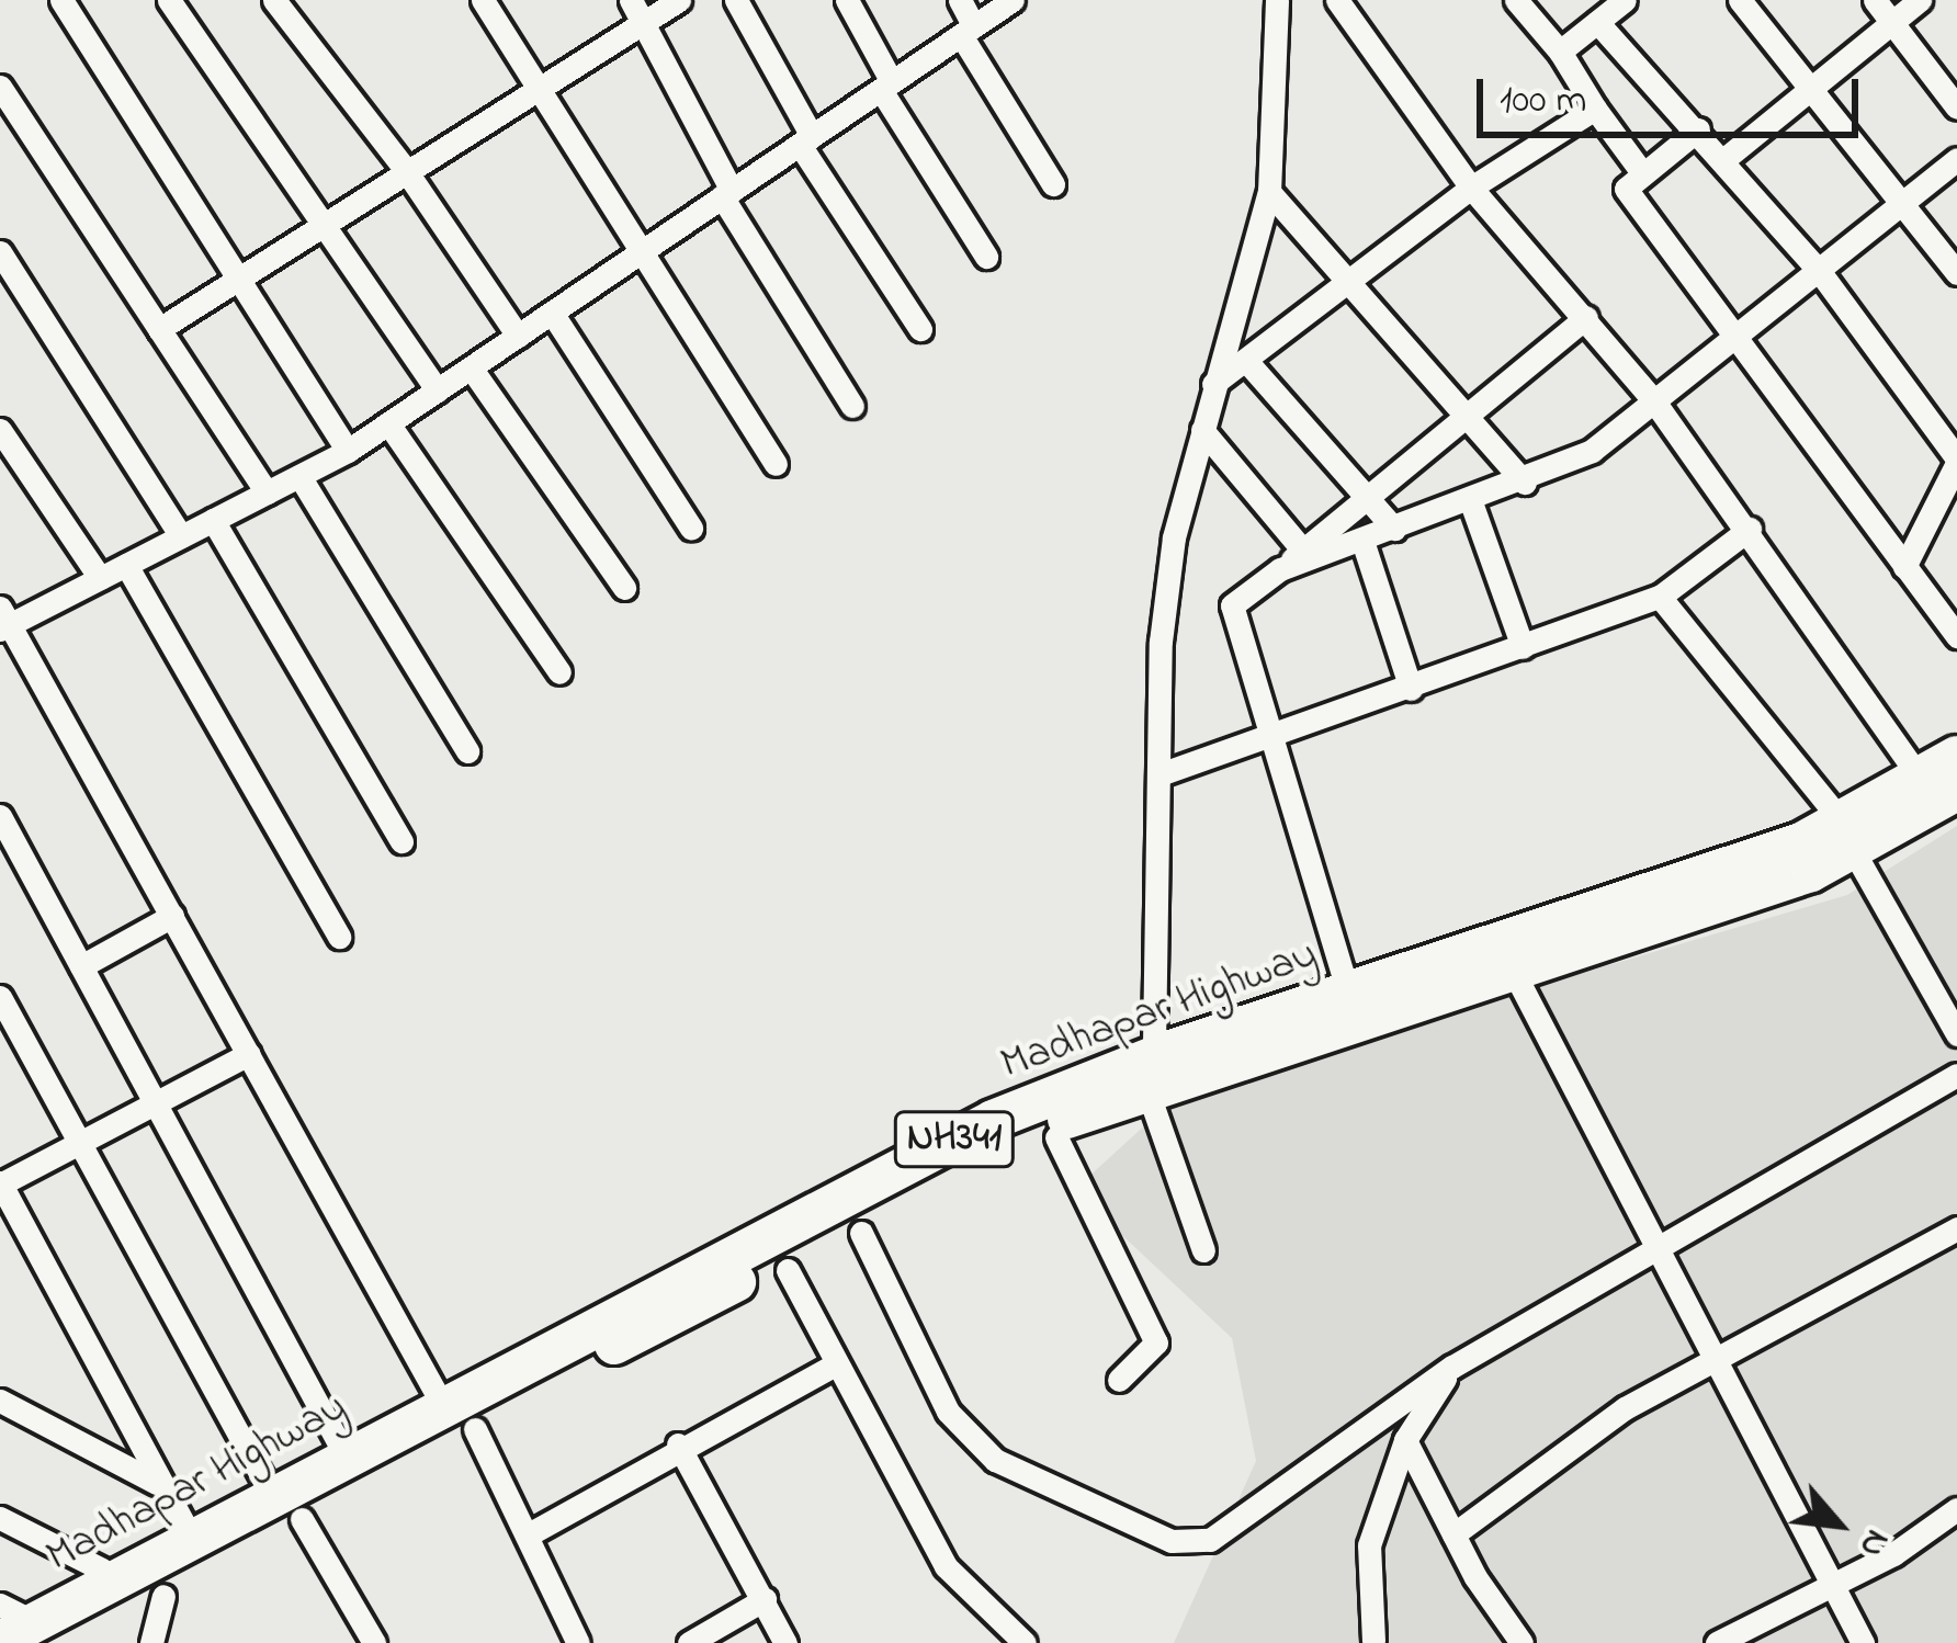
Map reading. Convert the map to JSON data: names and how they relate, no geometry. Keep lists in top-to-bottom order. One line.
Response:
{"streets":{"highway":["Madhapar Highway","NH341"]},"scale_bar":"100 m","north":"bottom right"}
